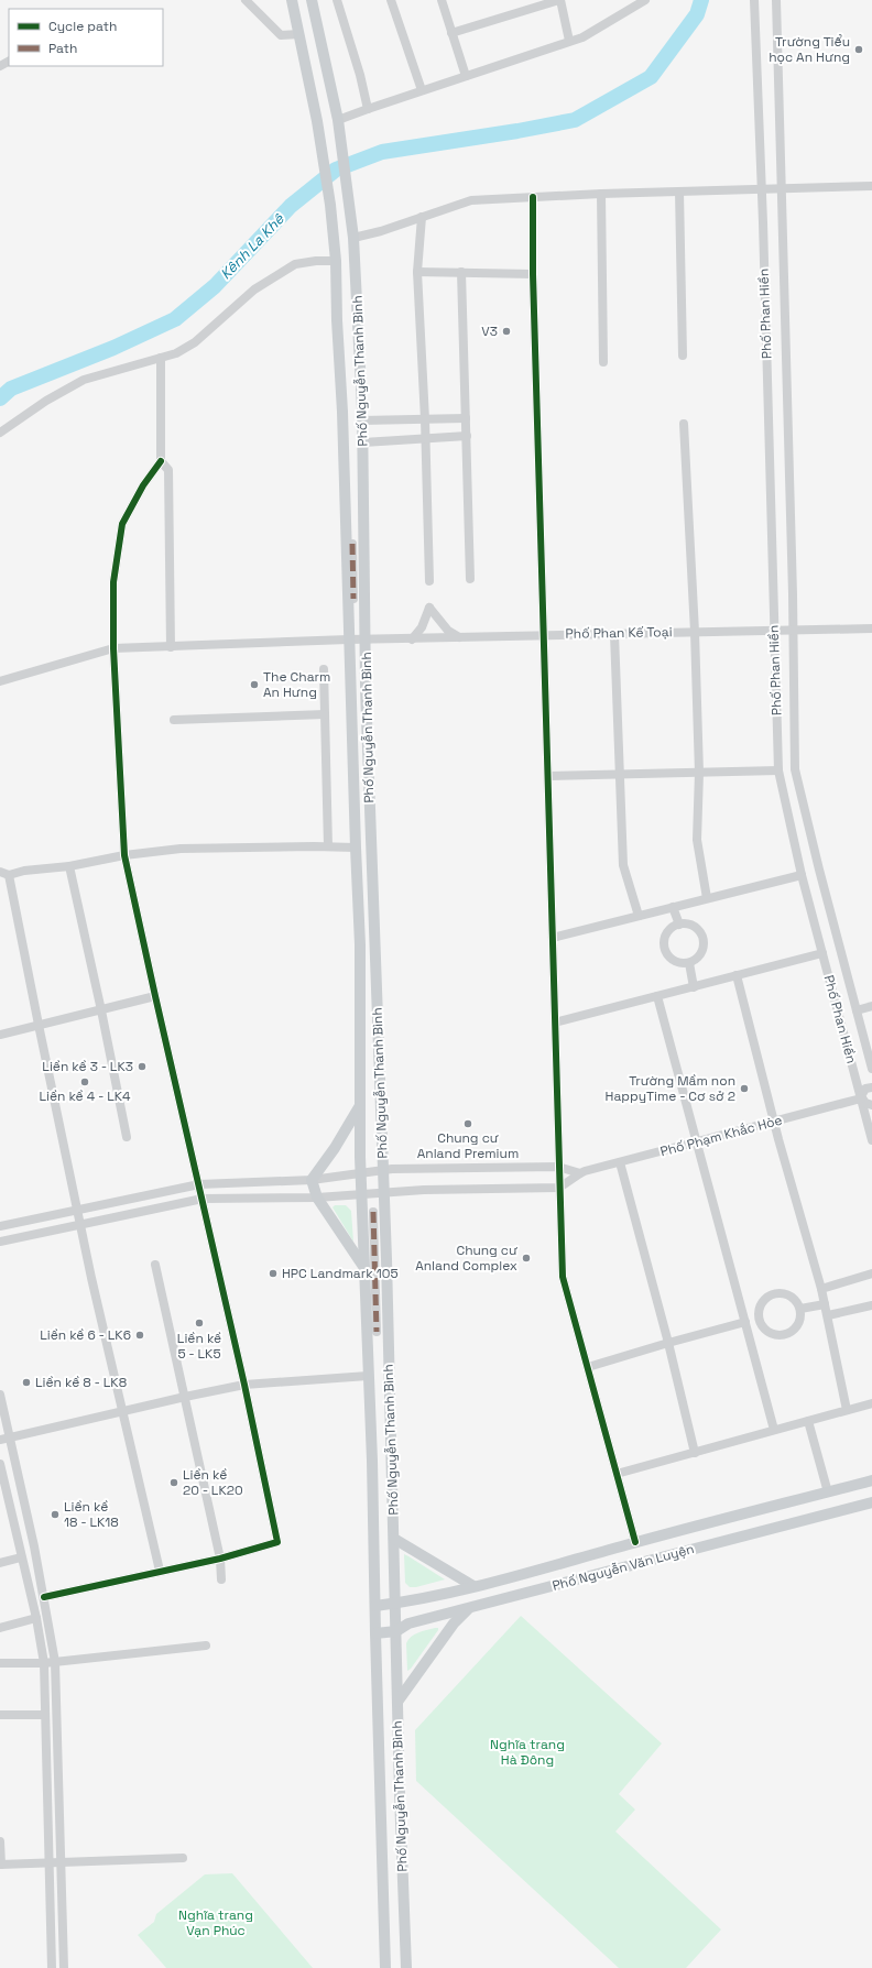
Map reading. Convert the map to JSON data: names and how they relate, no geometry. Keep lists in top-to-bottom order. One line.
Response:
{"streets":{"main road":["Phố Nguyễn Thanh Bình","Phố Nguyễn Văn Luyện"],"street":["Phố Phan Hiền","Phố Phan Kế Toại","Phố Phạm Khắc Hòe"]},"crossings":[["Phố Phan Hiền","Phố Phan Kế Toại"],["Phố Phan Hiền","Phố Phạm Khắc Hòe"],["Phố Nguyễn Thanh Bình","Phố Phan Kế Toại"],["Phố Nguyễn Thanh Bình","Phố Nguyễn Văn Luyện"]],"water":["Kênh La Khê"],"parks":["Nghĩa trang Hà Đông","Nghĩa trang Vạn Phúc"],"places":["Trường Tiểu học An Hưng","V3","The Charm An Hưng","Liền kề 3 - LK3","Liền kề 4 - LK4","Trường Mầm non HappyTime - Cơ sở 2","Chung cư Anland Premium","Chung cư Anland Complex","HPC Landmark 105","Liền kề 5 - LK5","Liền kề 6 - LK6","Liền kề 8 - LK8","Liền kề 20 - LK20","Liền kề 18 - LK18"],"legend":["Cycle path","Path"]}
